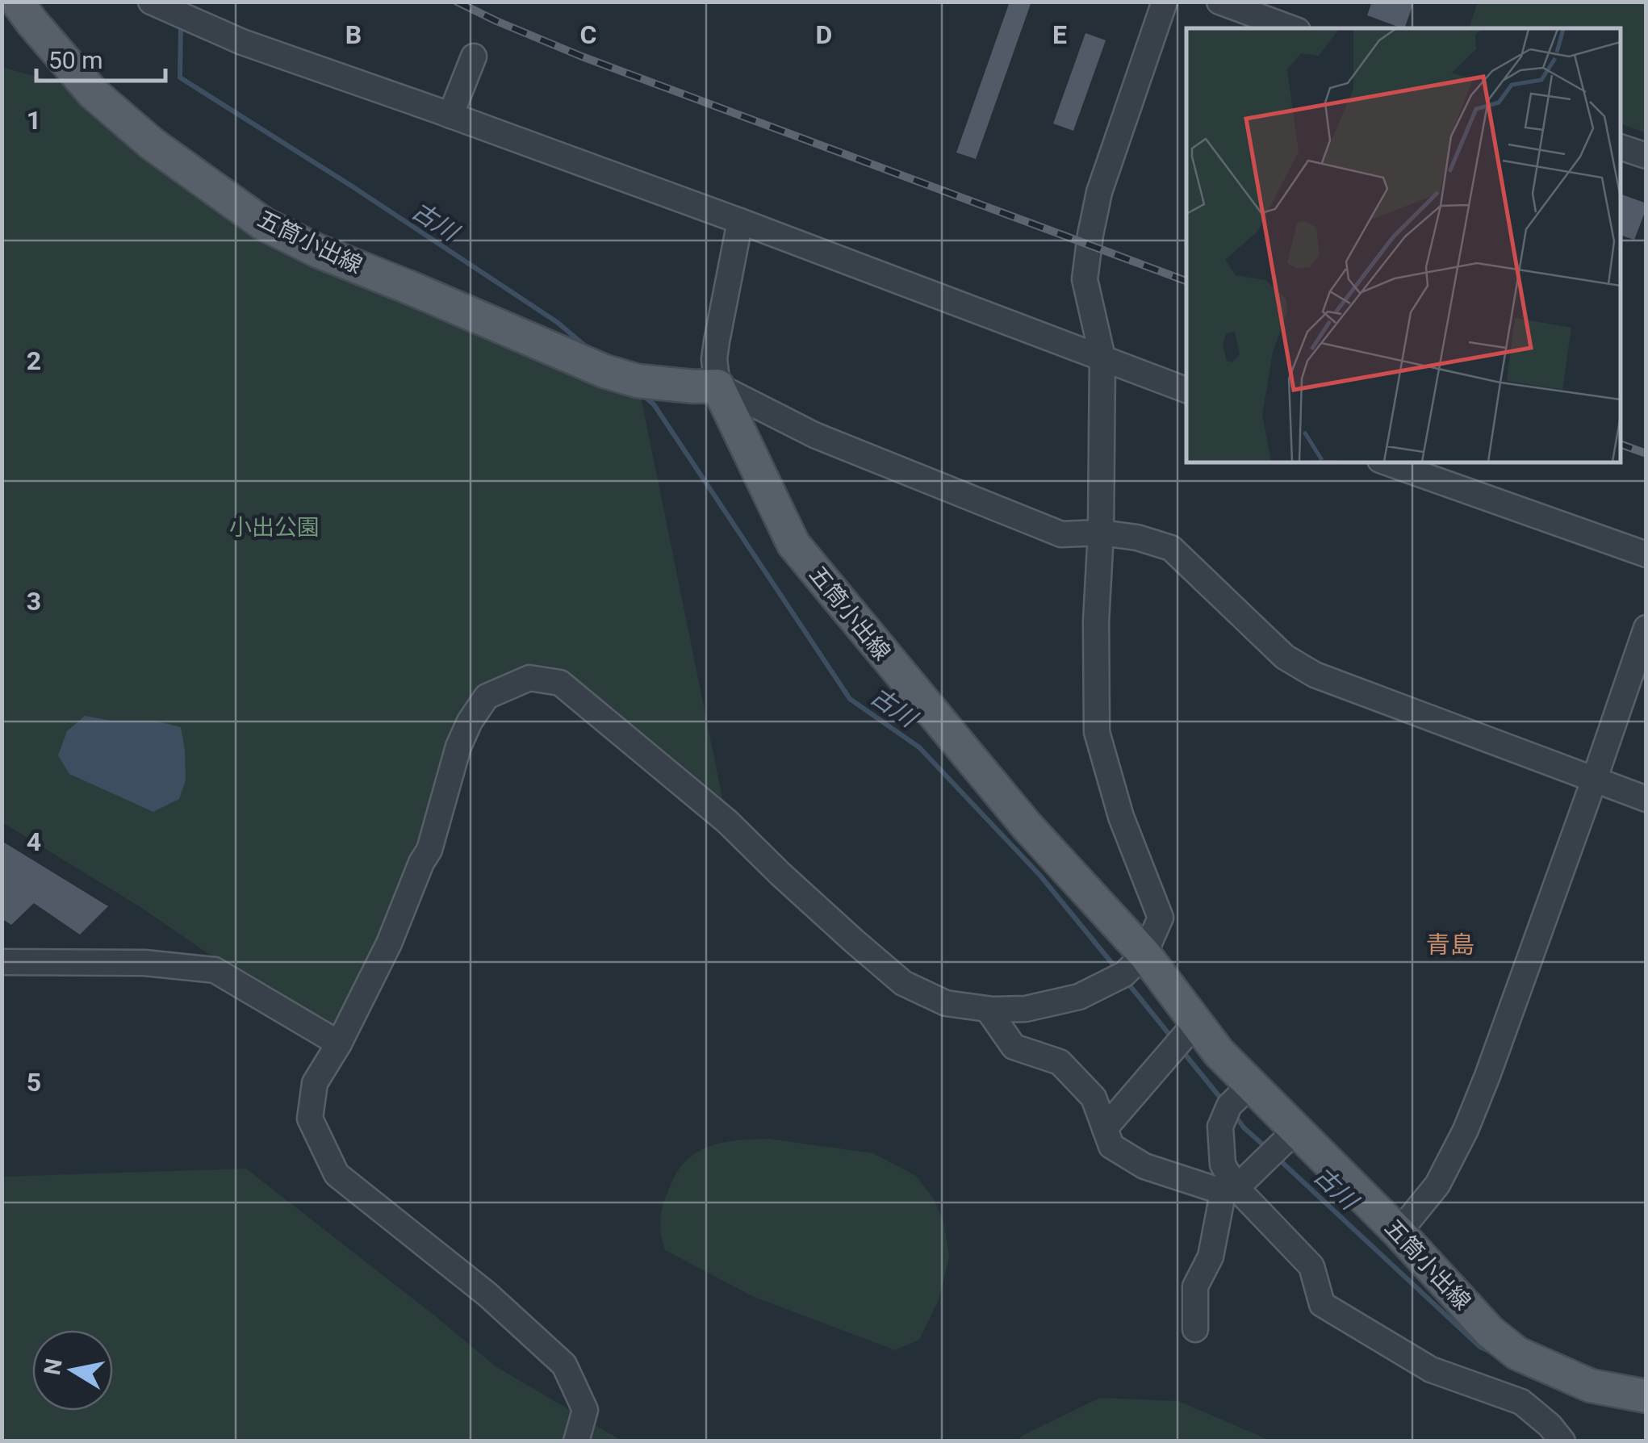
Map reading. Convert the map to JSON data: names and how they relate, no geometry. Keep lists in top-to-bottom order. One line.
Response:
{"streets":{"main road":["五筒小出線"]},"districts":["青島"],"water":["古川"],"parks":["小出公園"],"scale_bar":"50 m","north":"left","grid":{"columns":["B","C","D","E"],"rows":["1","2","3","4","5"]}}
